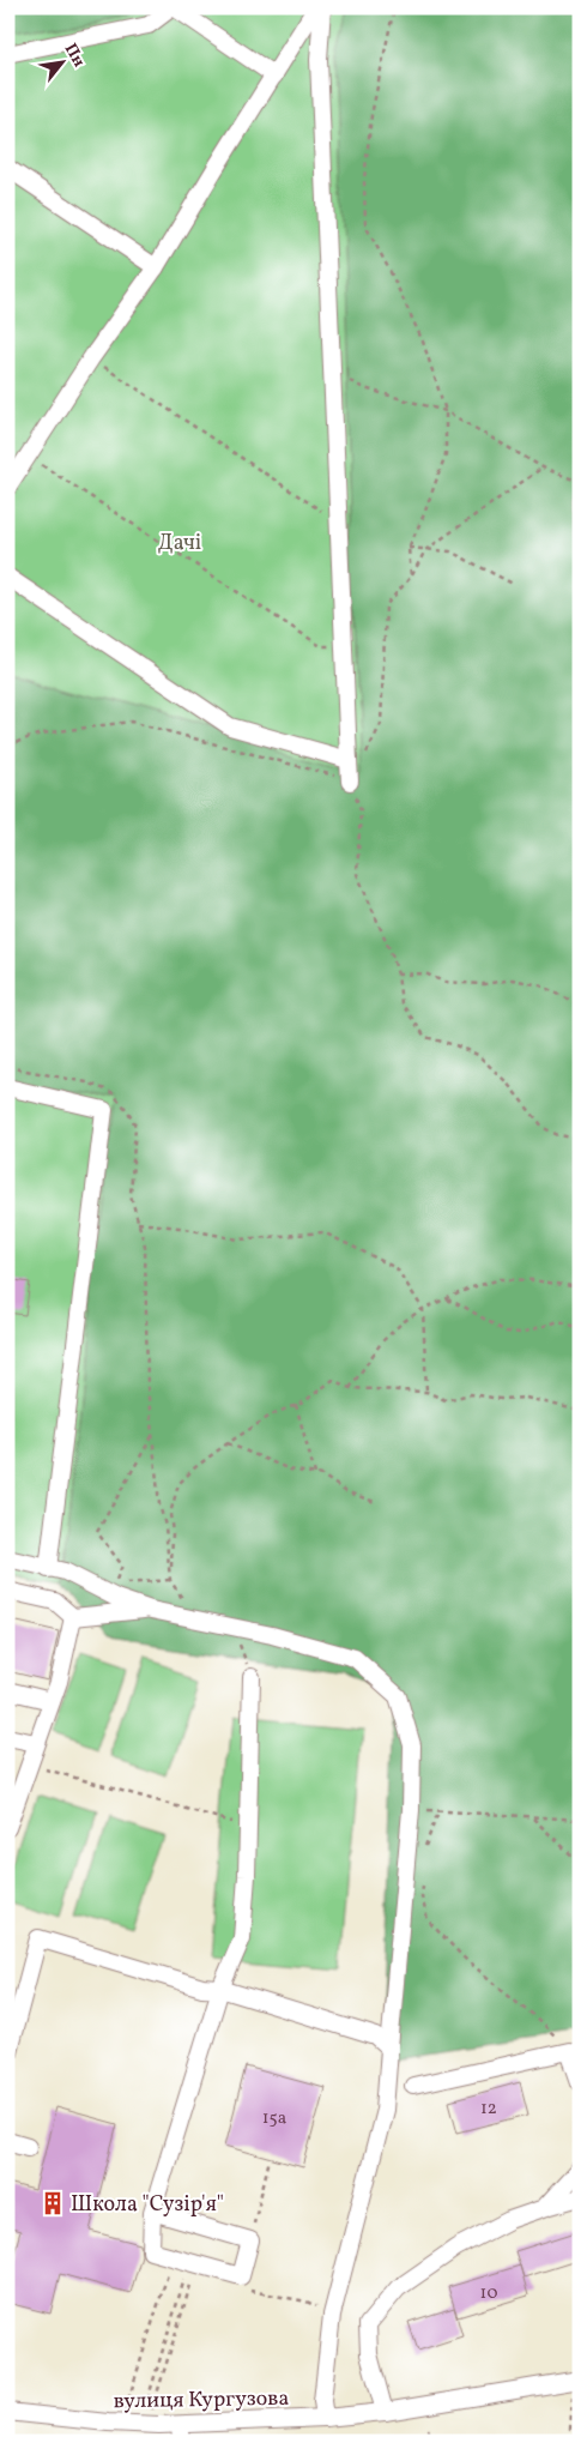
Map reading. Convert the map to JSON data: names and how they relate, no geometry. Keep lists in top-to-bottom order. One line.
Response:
{"streets":{"street":["вулиця Кургузова"]},"parks":["Дачі"],"places":{"building":["Школа \"Сузір'я\""]},"house_numbers":["12","15а","10"],"north":"top right"}
